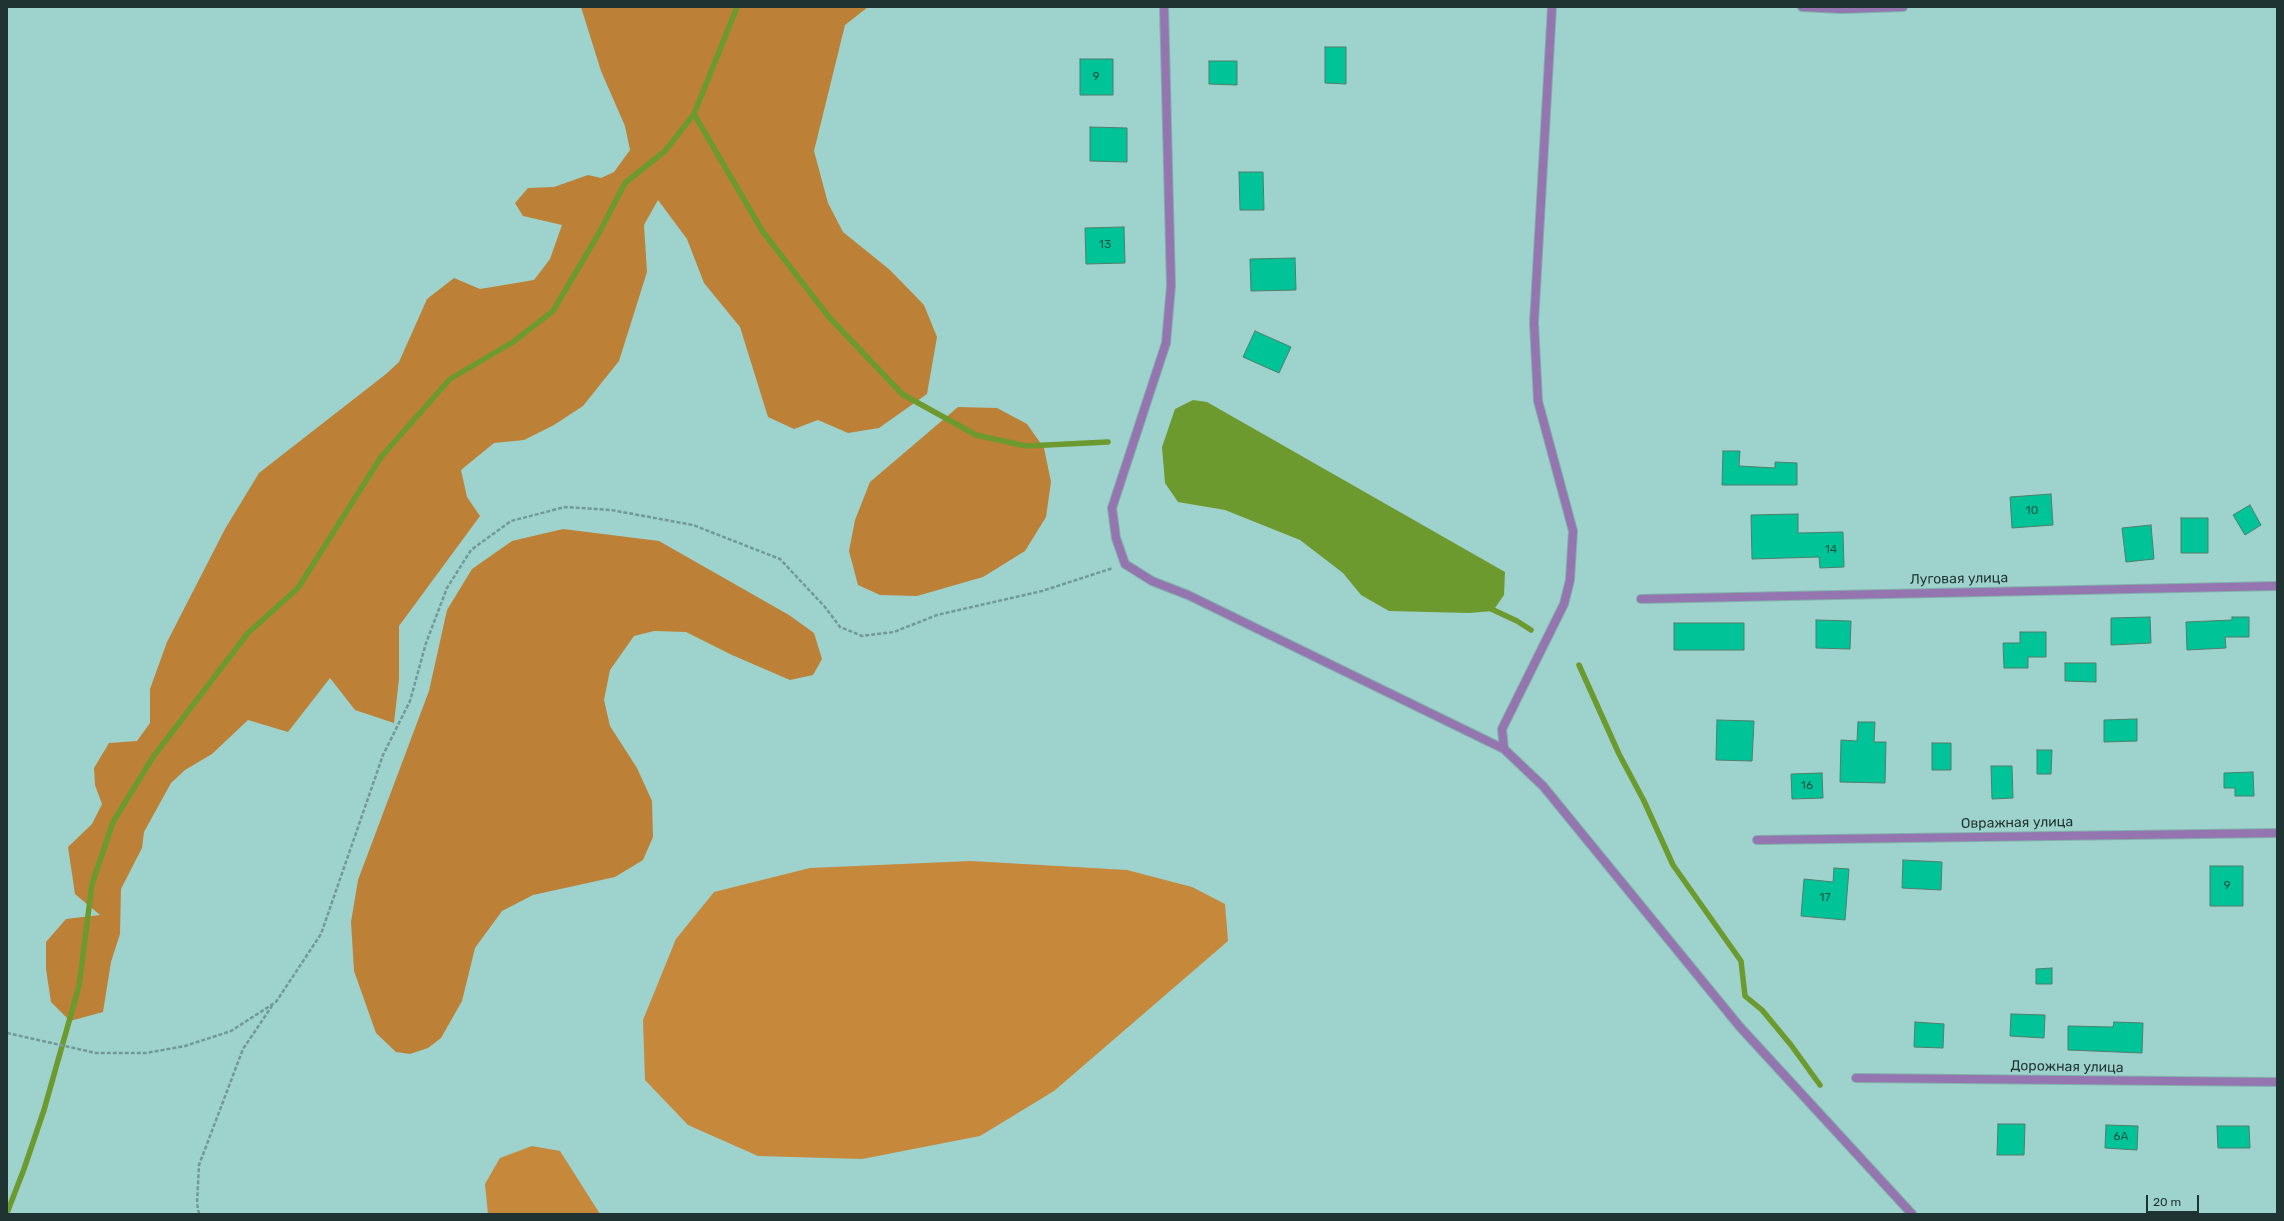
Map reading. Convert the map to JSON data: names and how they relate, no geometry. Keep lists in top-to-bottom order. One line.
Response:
{"streets":{"street":["Луговая улица","Овражная улица","Дорожная улица"]},"house_numbers":["9","13","10","14","16","9","17","6А"],"scale_bar":"20 m"}
